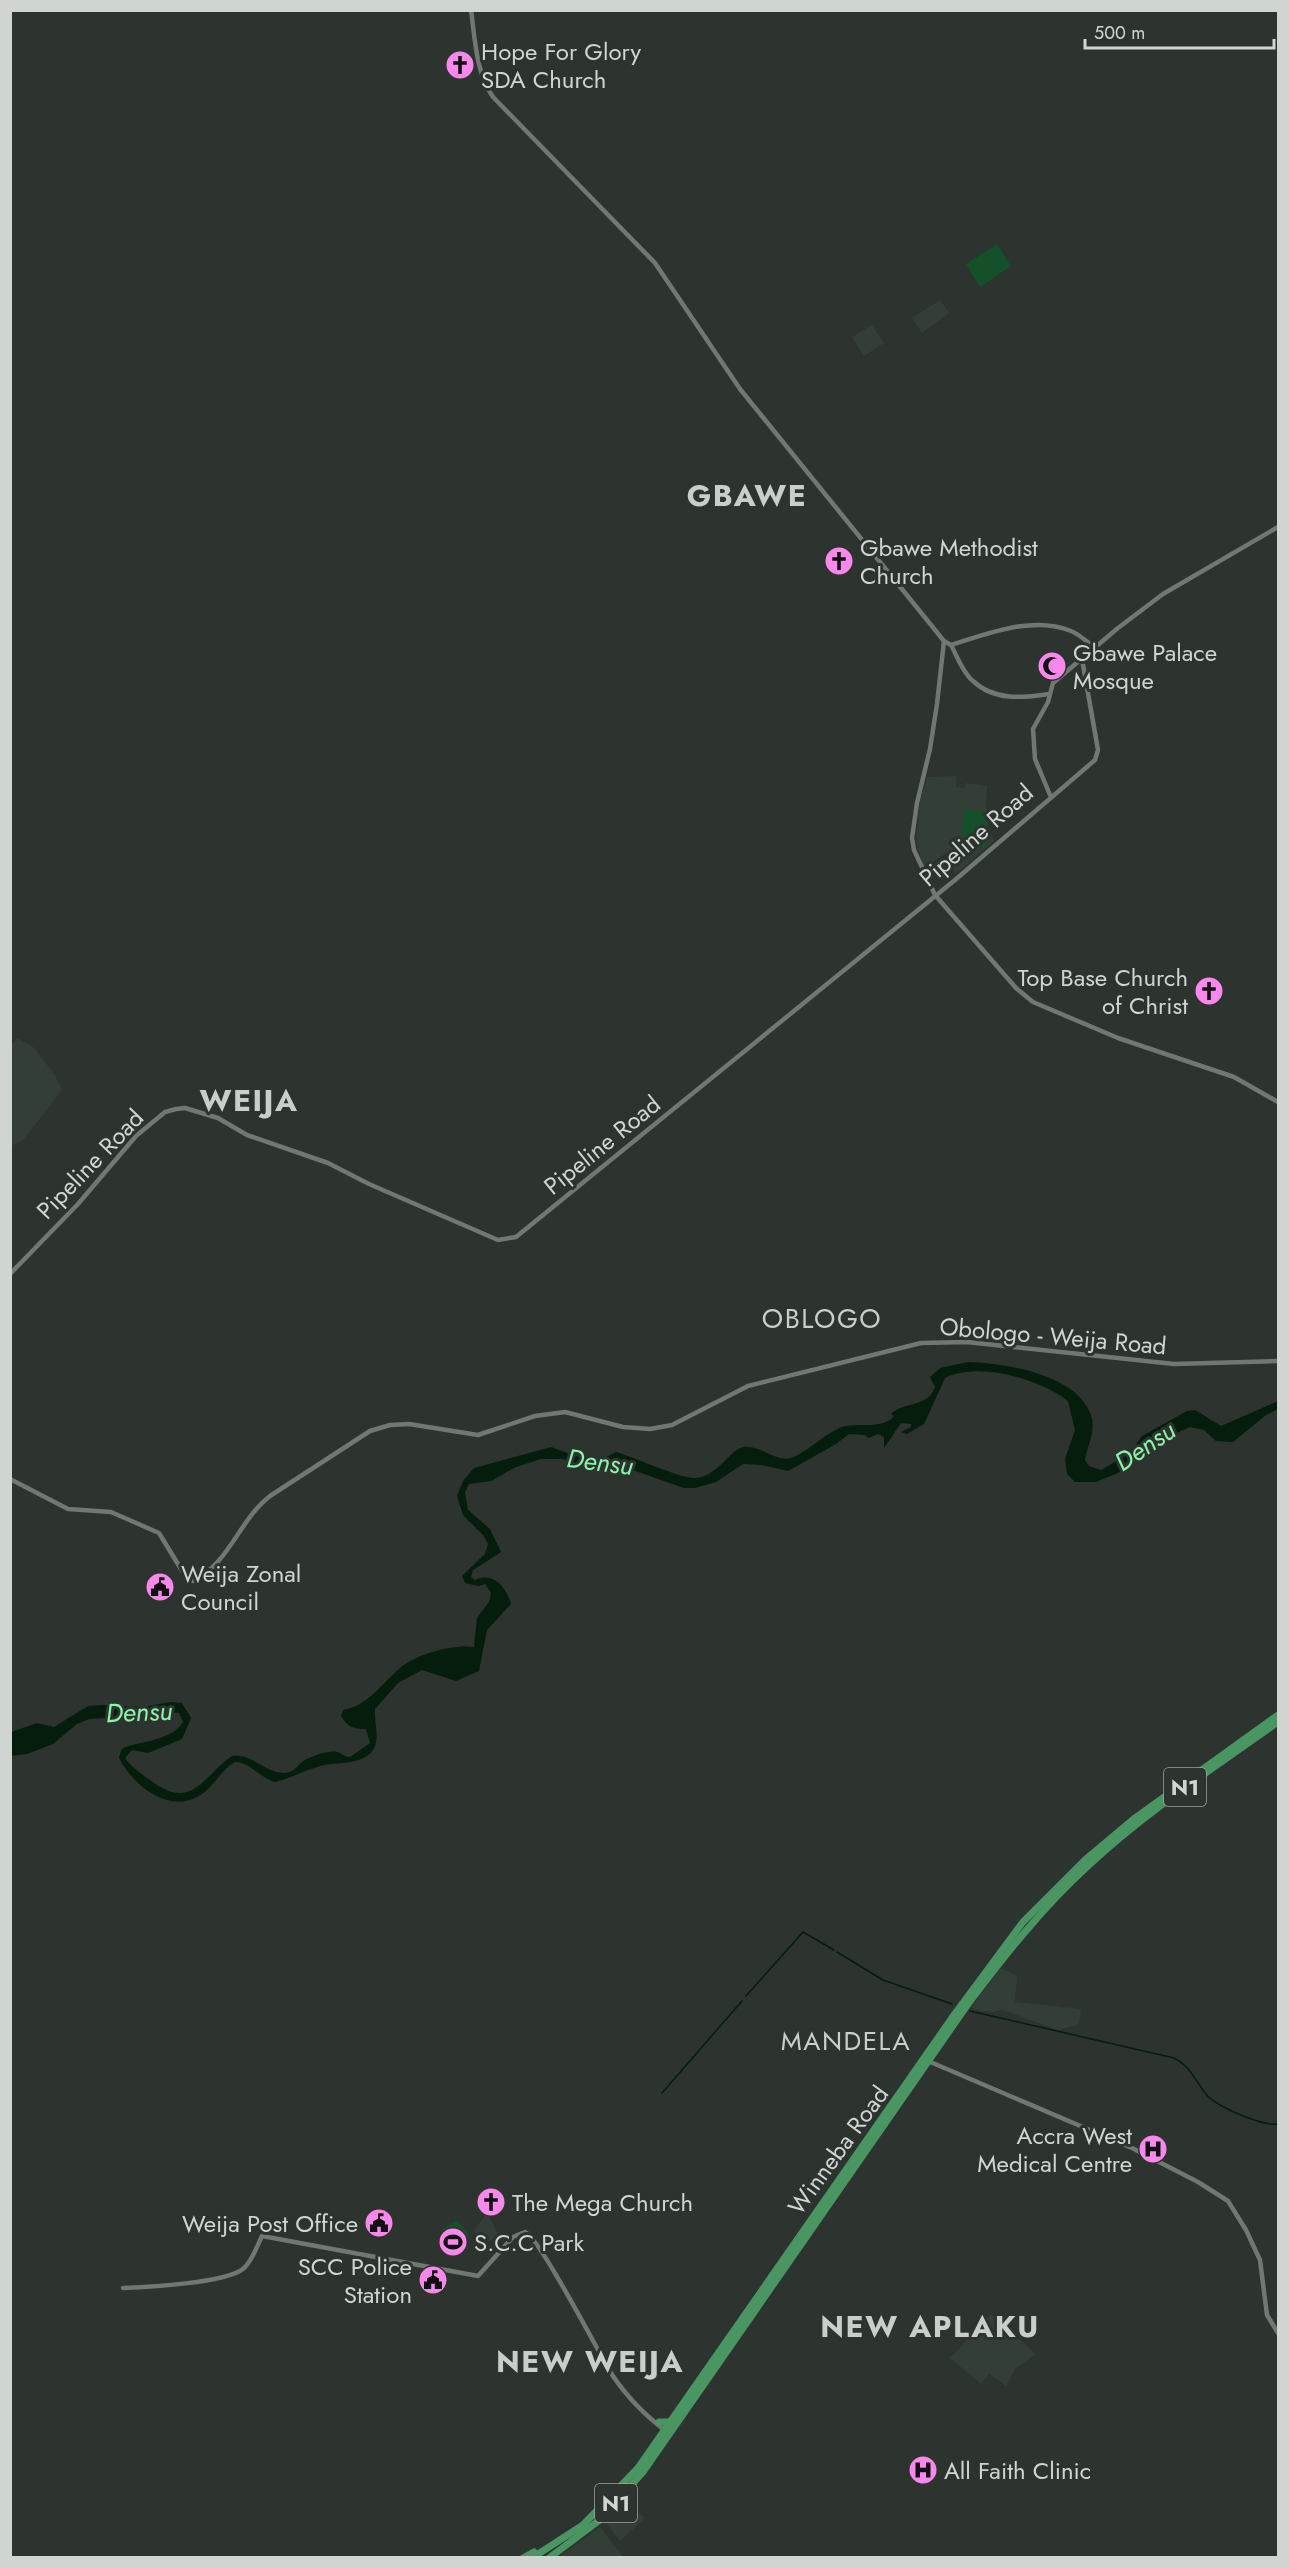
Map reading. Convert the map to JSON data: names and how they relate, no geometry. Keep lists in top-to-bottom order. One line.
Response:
{"streets":{"highway":["N1","Winneba Road"],"street":["Pipeline Road","Obologo - Weija Road"]},"districts":["GBAWE","WEIJA","OBLOGO","MANDELA","NEW APLAKU","NEW WEIJA"],"water":["Densu"],"places":{"church":["Hope For Glory SDA Church","Gbawe Methodist Church","Top Base Church of Christ","The Mega Church"],"mosque":["Gbawe Palace Mosque"],"public building":["Weija Zonal Council","Weija Post Office","SCC Police Station"],"hospital":["Accra West Medical Centre","All Faith Clinic"],"sports":["S.C.C Park"]},"scale_bar":"500 m"}
